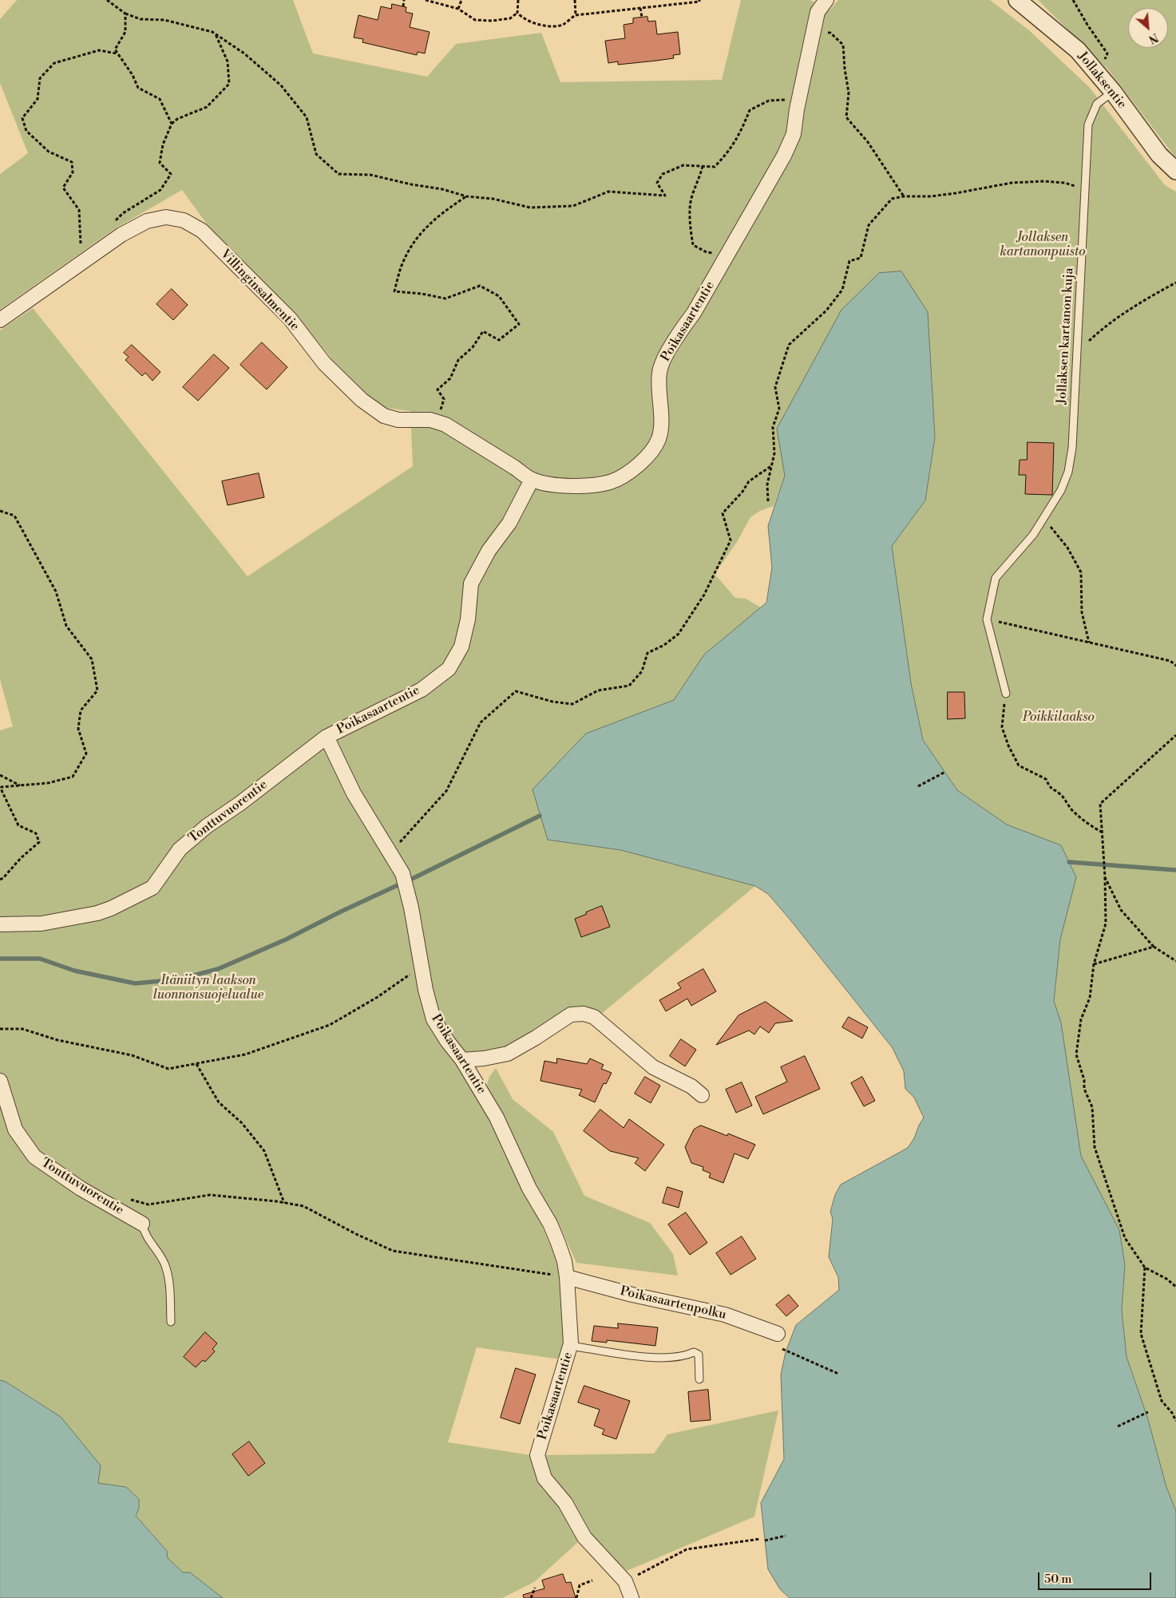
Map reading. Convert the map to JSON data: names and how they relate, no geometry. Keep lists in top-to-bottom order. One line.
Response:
{"streets":{"street":["Jollaksentie","Villinginsalmentie","Poikasaartentie","Tonttuvuorentie","Poikasaartenpolku"],"lane":["Jollaksen kartanon kuja"]},"crossings":[["Jollaksentie","Jollaksen kartanon kuja"],["Villinginsalmentie","Poikasaartentie"],["Poikasaartentie","Tonttuvuorentie"],["Poikasaartentie","Poikasaartenpolku"]],"parks":["Jollaksen kartanonpuisto","Poikkilaakso","Itäniityn laakson luonnonsuojelualue"],"scale_bar":"50 m","north":"bottom right"}
